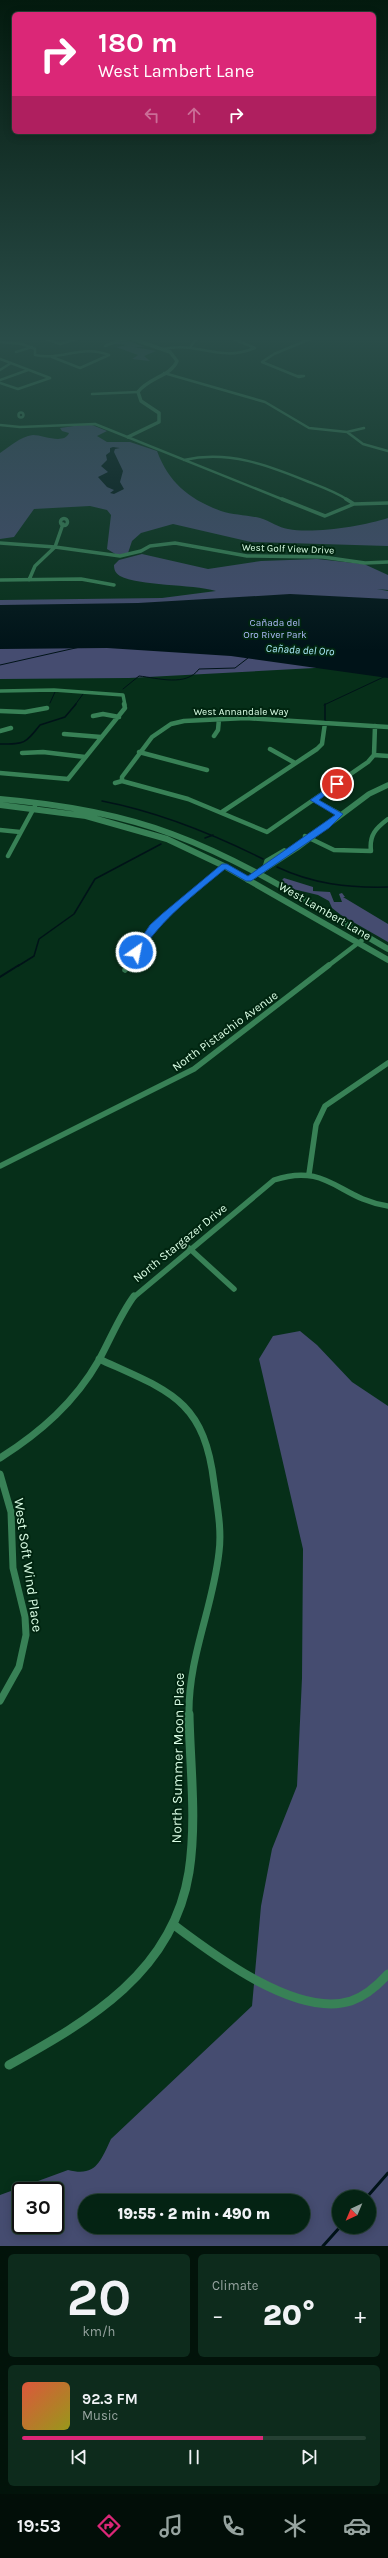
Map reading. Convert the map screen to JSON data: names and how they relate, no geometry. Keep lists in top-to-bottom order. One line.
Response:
{"streets":{"main road":["West Lambert Lane"],"street":["West Golf View Drive","West Annandale Way","North Pistachio Avenue","North Stargazer Drive","West Soft Wind Place","North Summer Moon Place"]},"crossings":[["West Lambert Lane","North Pistachio Avenue"],["North Stargazer Drive","North Summer Moon Place"]],"water":["Cañada del Oro"],"parks":["Cañada del Oro River Park"],"north":"bottom left","page":{"turn":["180 m","West Lambert Lane"],"limit":"30","trip":"19:55 · 2 min · 490 m","tile":[["20","km/h"],"Climate"],"heat":["−","20°","+"],"song":["92.3 FM","Music"],"tabs":"19:53"}}
